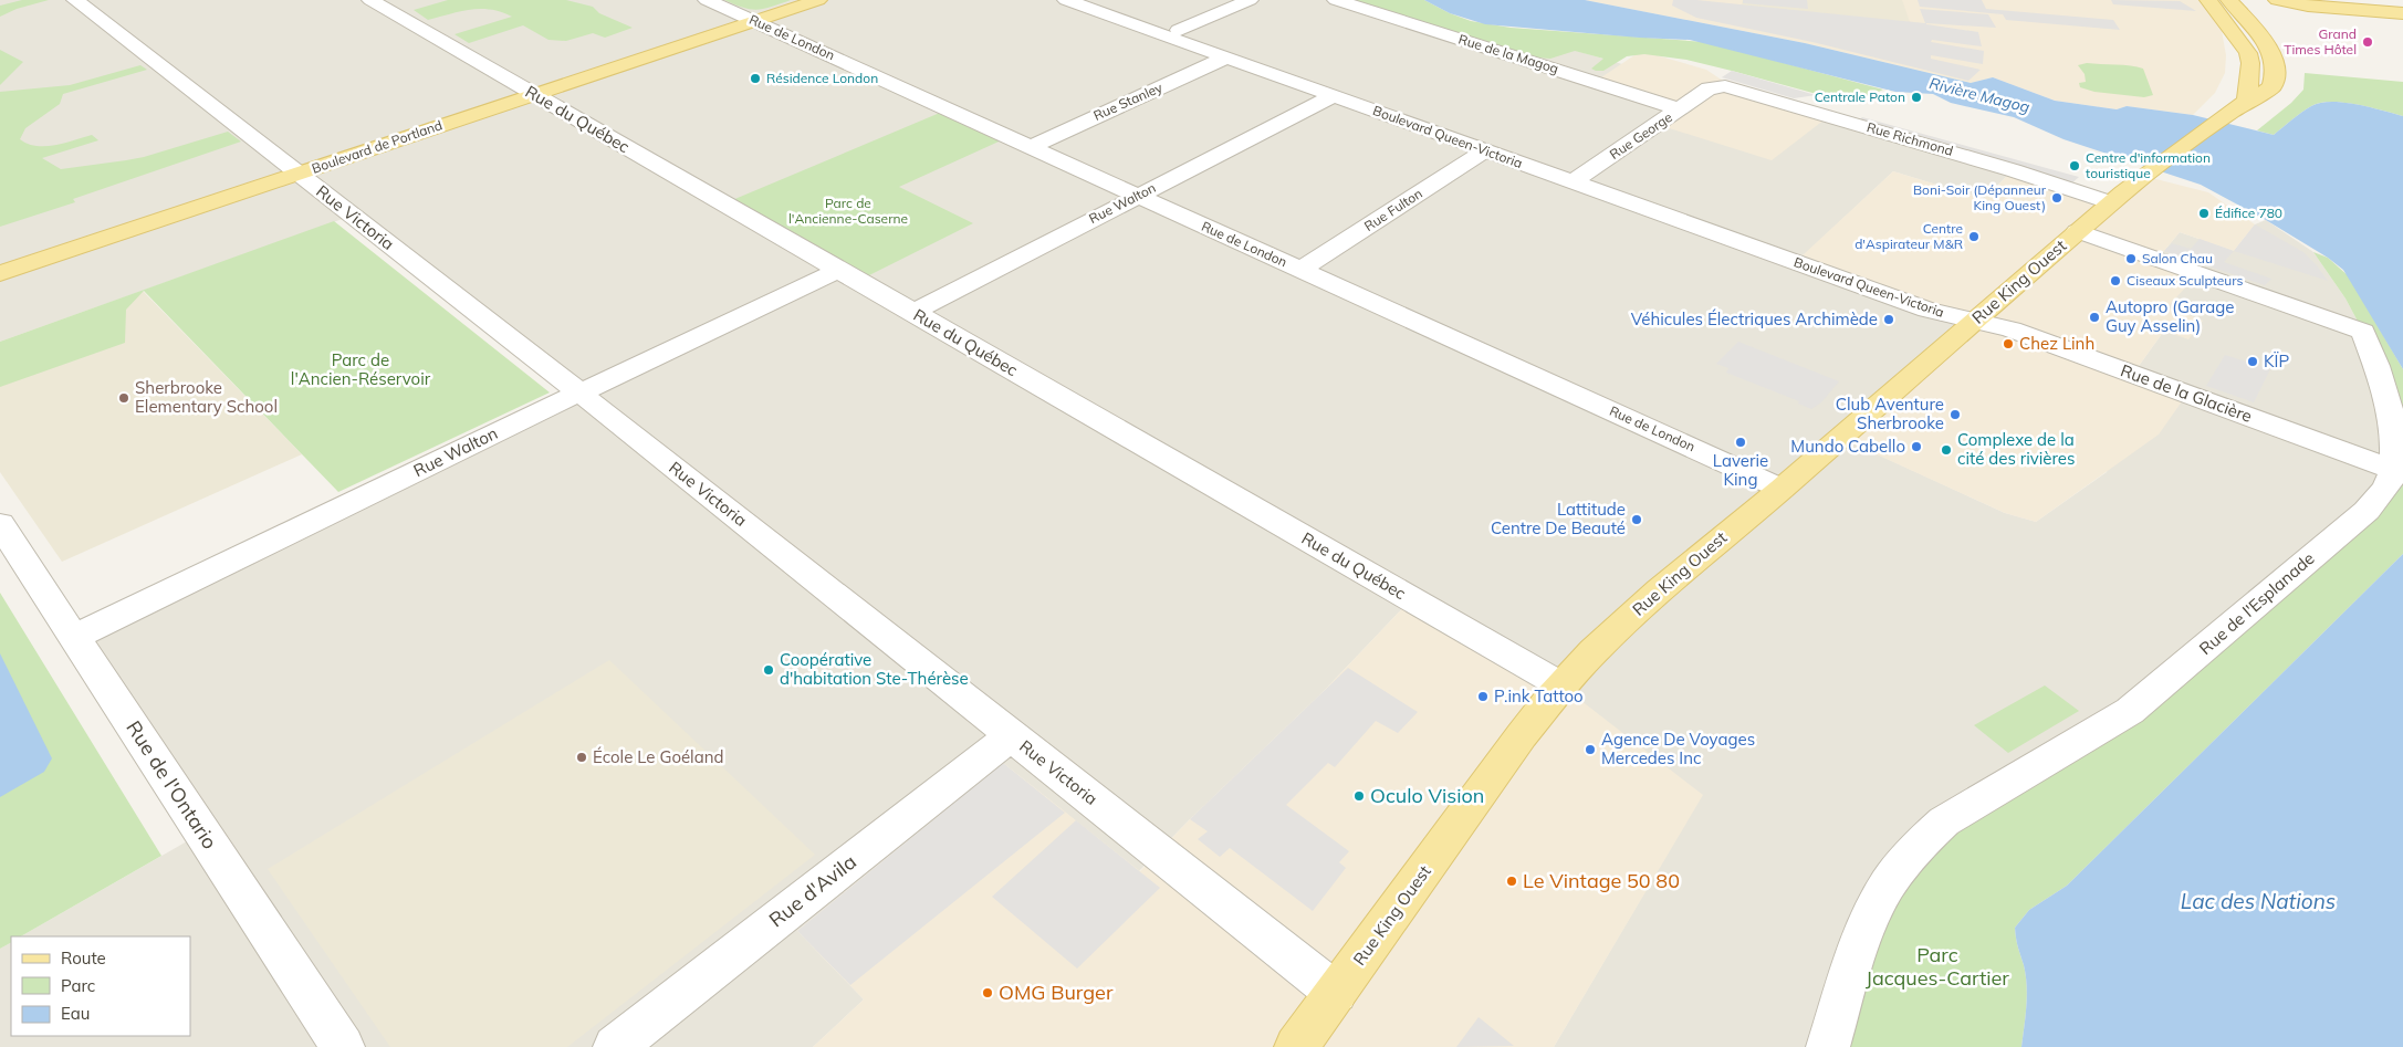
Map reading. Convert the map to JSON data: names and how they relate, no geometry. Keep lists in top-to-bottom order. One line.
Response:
{"streets":{"main road":["Boulevard de Portland","Rue King Ouest"],"street":["Rue de London","Rue de la Magog","Rue Stanley","Rue du Québec","Rue George","Boulevard Queen-Victoria","Rue Richmond","Rue Walton","Rue Fulton","Rue Victoria","Rue de la Glacière","Rue de l'Esplanade","Rue de l'Ontario","Rue d'Avila"]},"crossings":[["Rue de London","Rue Stanley"],["Rue de London","Boulevard de Portland"],["Rue de London","Rue Walton"],["Rue de London","Rue Fulton"],["Rue de London","Rue King Ouest"],["Rue de la Magog","Rue George"],["Rue Stanley","Boulevard Queen-Victoria"],["Rue du Québec","Boulevard de Portland"],["Rue du Québec","Rue Walton"],["Rue du Québec","Rue King Ouest"],["Rue George","Boulevard Queen-Victoria"],["Rue George","Rue Richmond"],["Boulevard Queen-Victoria","Rue Walton"],["Boulevard Queen-Victoria","Rue Fulton"],["Boulevard Queen-Victoria","Rue King Ouest"],["Boulevard Queen-Victoria","Rue de la Glacière"],["Rue Richmond","Rue King Ouest"],["Boulevard de Portland","Rue Victoria"],["Rue Walton","Rue Victoria"],["Rue Walton","Rue de l'Ontario"],["Rue Victoria","Rue King Ouest"],["Rue Victoria","Rue d'Avila"],["Rue King Ouest","Rue de la Glacière"],["Rue King Ouest","Rue de l'Esplanade"],["Rue de la Glacière","Rue de l'Esplanade"]],"water":["Rivière Magog","Lac des Nations"],"parks":["Parc de l'Ancienne-Caserne","Parc de l'Ancien-Réservoir","Parc Jacques-Cartier"],"places":["Grand Times Hôtel","Résidence London","Centrale Paton","Centre d'information touristique","Boni-Soir (Dépanneur King Ouest)","Édifice 780","Centre d'Aspirateur M&R","Salon Chau","Ciseaux Sculpteurs","Autopro (Garage Guy Asselin)","Véhicules Électriques Archimède","Chez Linh","KÏP","Sherbrooke Elementary School","Club Aventure Sherbrooke","Laverie King","Mundo Cabello","Complexe de la cité des rivières","Lattitude Centre De Beauté","Coopérative d'habitation Ste-Thérèse","P.ink Tattoo","Agence De Voyages Mercedes Inc","École Le Goéland","Oculo Vision","Le Vintage 50 80","OMG Burger"],"legend":["Route","Parc","Eau"]}
